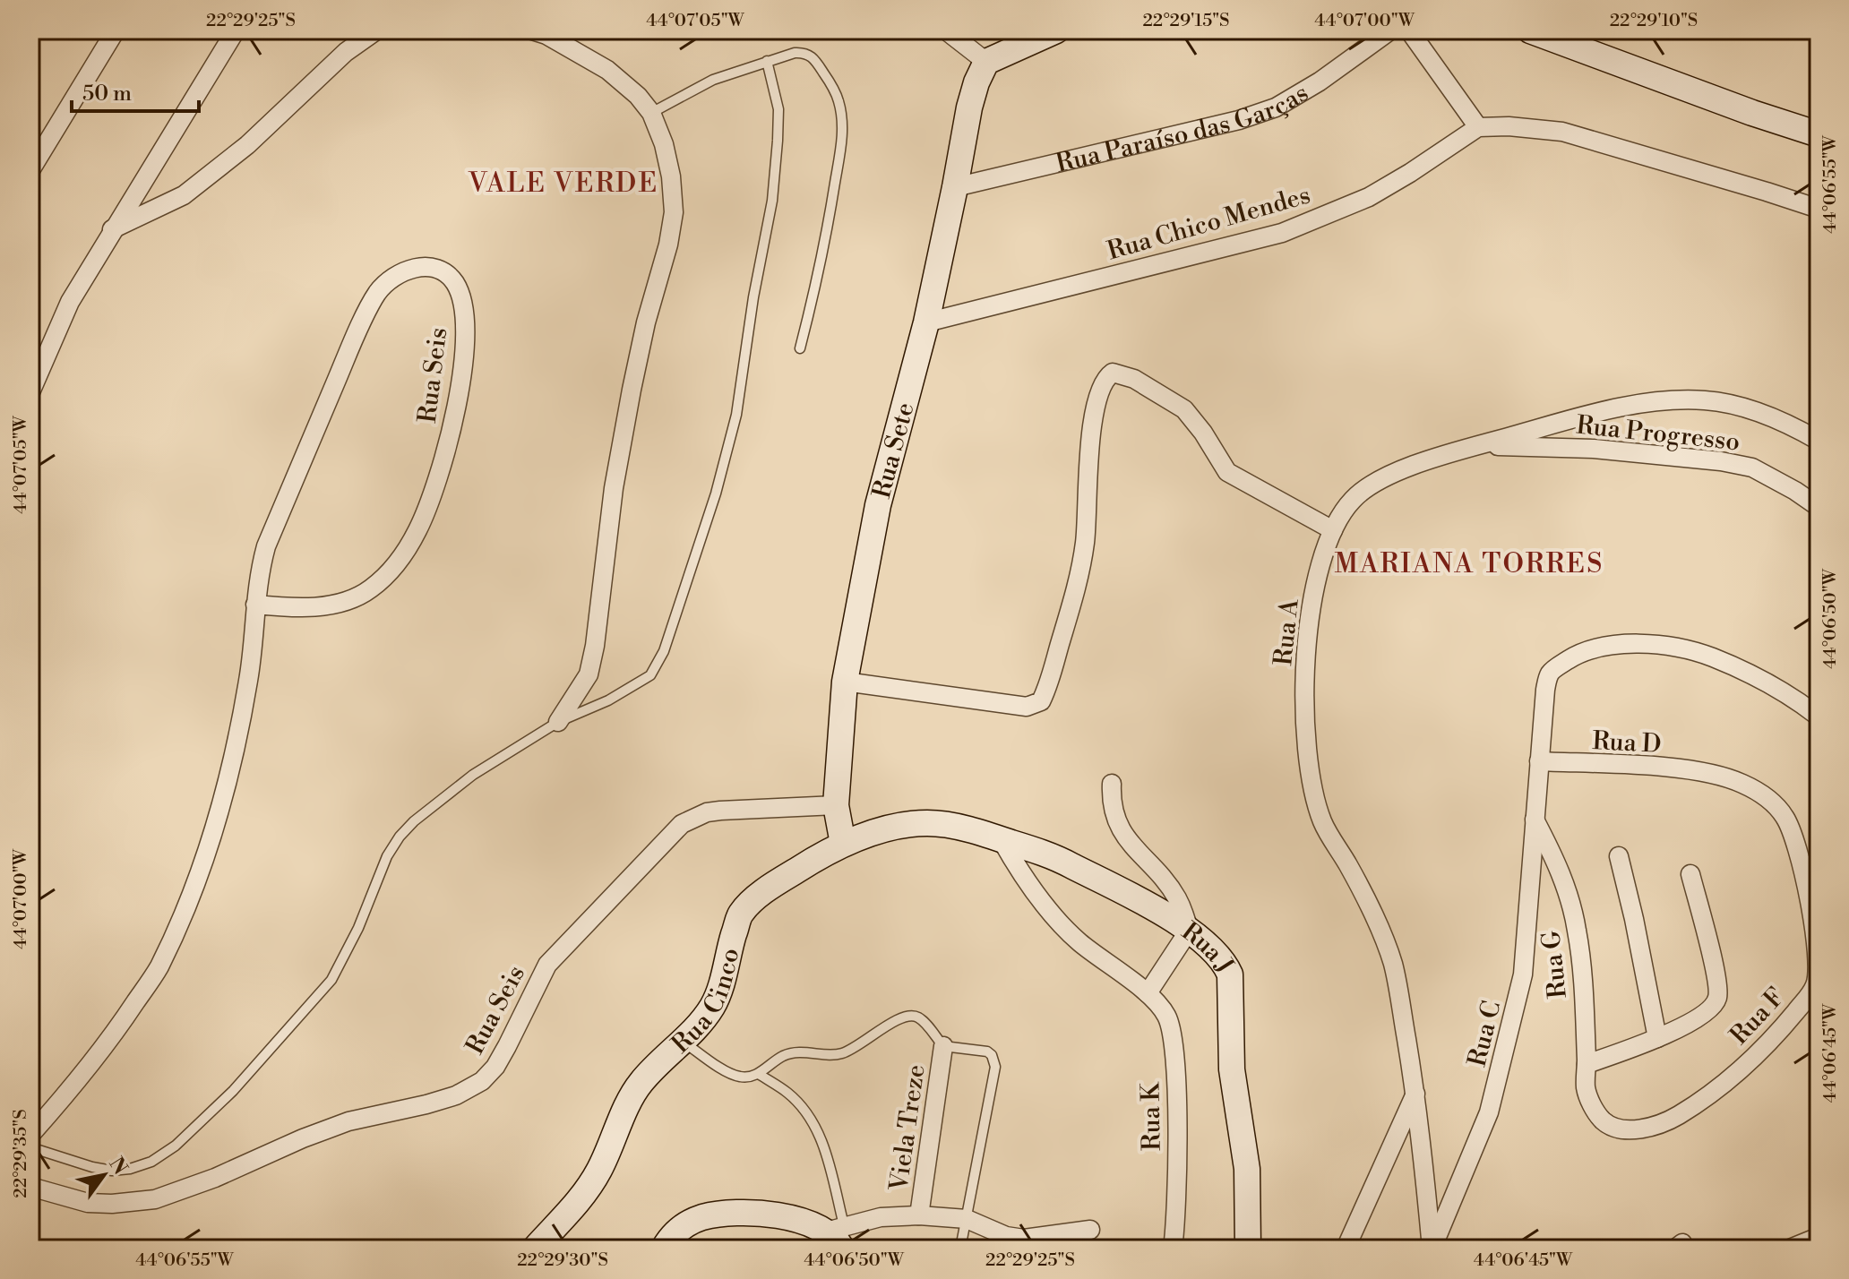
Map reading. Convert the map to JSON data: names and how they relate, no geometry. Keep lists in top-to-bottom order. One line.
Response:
{"streets":{"street":["Rua Paraíso das Garças","Rua Chico Mendes","Rua Seis","Rua Progresso","Rua Sete","Rua A","Rua D","Rua J","Rua G","Rua Cinco","Rua F","Rua C","Rua K","Viela Treze"]},"crossings":[["Rua Paraíso das Garças","Rua Sete"],["Rua Chico Mendes","Rua Sete"],["Rua Seis","Rua Sete"],["Rua Progresso","Rua A"],["Rua Sete","Rua Cinco"],["Rua A","Rua C"],["Rua D","Rua F"],["Rua J","Rua Cinco"],["Rua J","Rua K"],["Rua G","Rua F"],["Rua G","Rua C"]],"districts":["VALE VERDE","MARIANA TORRES"],"scale_bar":"50 m","north":"top right","coordinates":["22°29'25\"S","44°07'05\"W","22°29'15\"S","44°07'00\"W","22°29'10\"S","44°06'55\"W","44°06'50\"W","44°06'45\"W","22°29'35\"S","22°29'30\"S"]}
